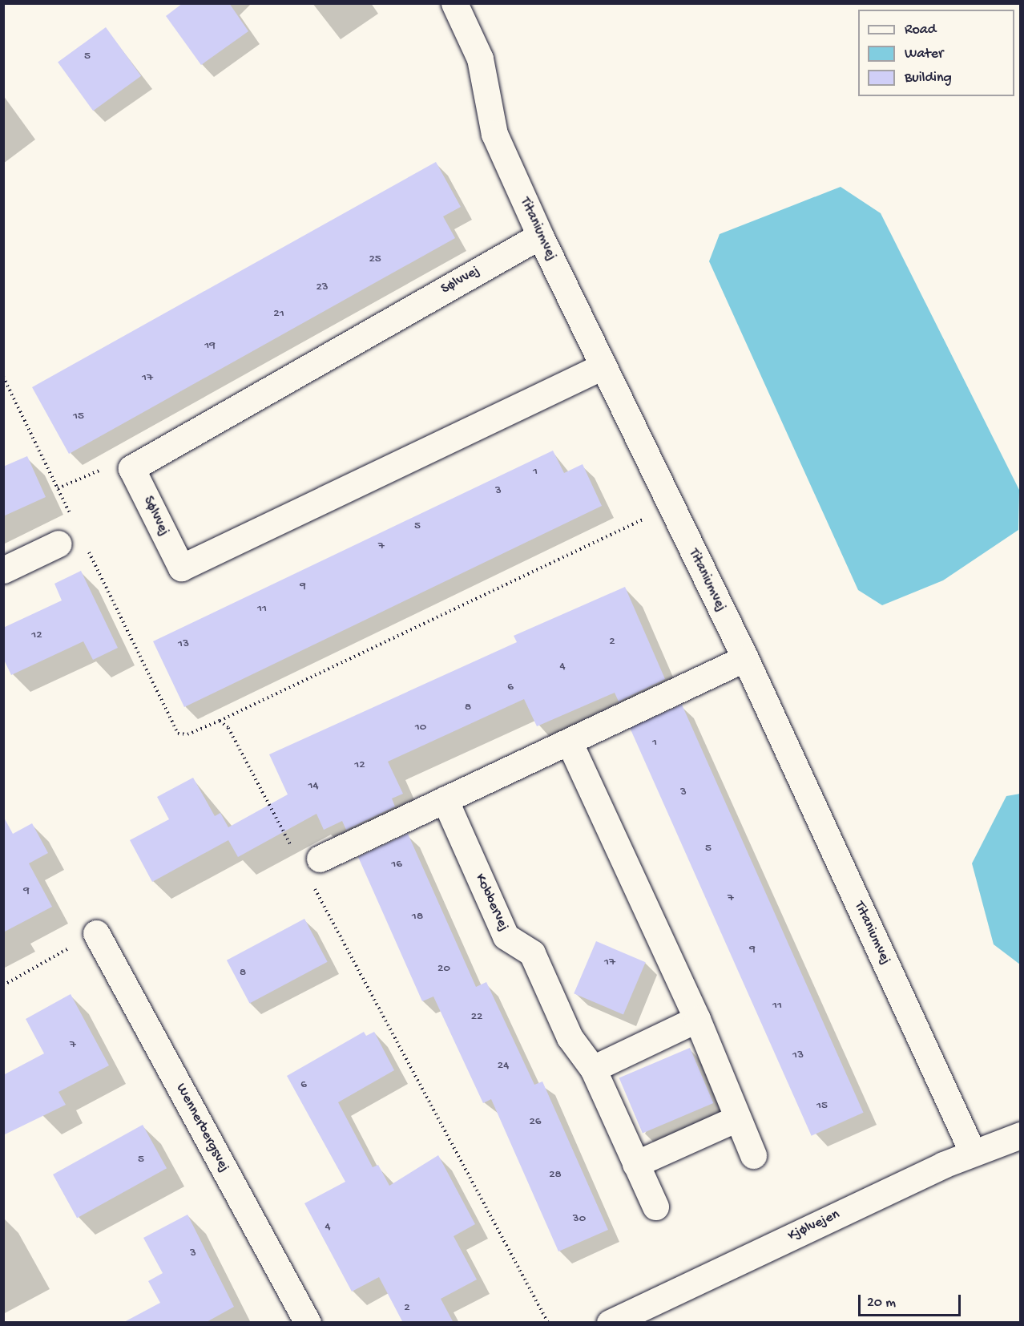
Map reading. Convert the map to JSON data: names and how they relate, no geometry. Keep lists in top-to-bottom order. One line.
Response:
{"streets":{"street":["Titaniumvej","Sølvvej","Kobbervej","Wennerbergsvej","Kjølvejen"]},"crossings":[["Titaniumvej","Sølvvej"],["Titaniumvej","Kjølvejen"]],"house_numbers":["5","25","23","21","19","17","15","1","3","5","7","9","11","12","2","13","4","6","8","10","1","12","14","3","5","16","9","7","18","9","17","20","8","11","22","7","13","24","6","15","26","5","28","30","4","3","2"],"legend":["Road","Water","Building"],"scale_bar":"20 m"}
